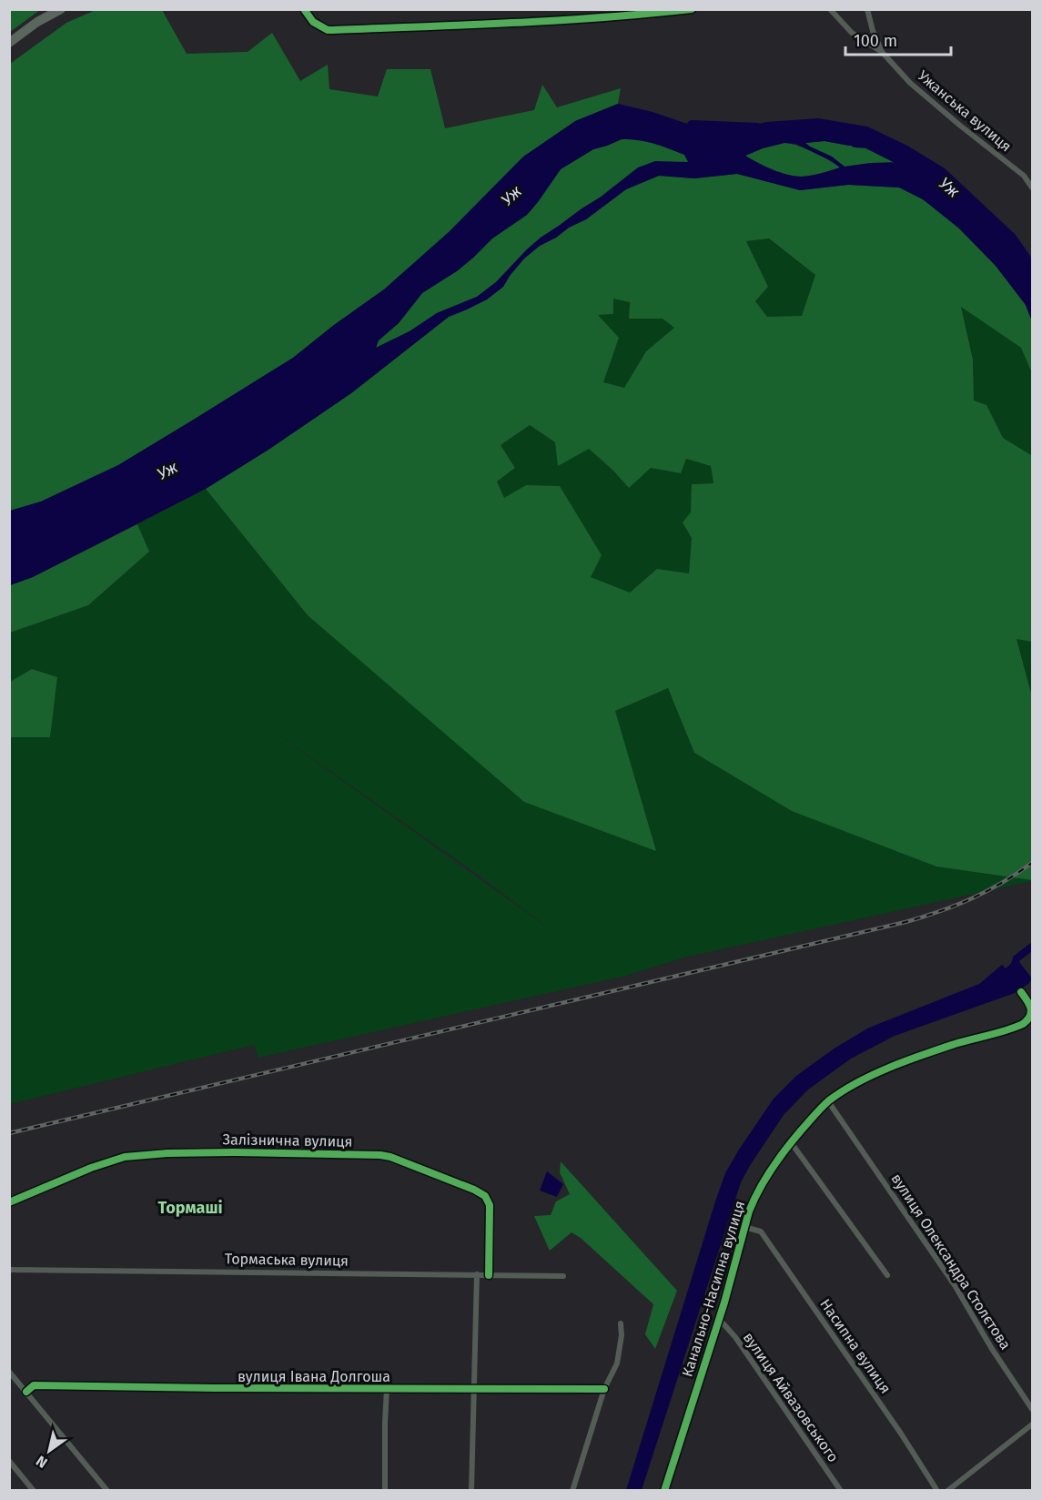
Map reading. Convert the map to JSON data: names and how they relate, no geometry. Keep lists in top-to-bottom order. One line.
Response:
{"streets":{"street":["Ужанська вулиця","Залізнична вулиця","Тормаська вулиця","вулиця Олександра Столєтова","Канально-Насипна вулиця","Насипна вулиця","вулиця Івана Долгоша","вулиця Айвазовського"]},"crossings":[["Залізнична вулиця","Тормаська вулиця"],["вулиця Олександра Столєтова","Канально-Насипна вулиця"],["Канально-Насипна вулиця","Насипна вулиця"],["Канально-Насипна вулиця","вулиця Айвазовського"]],"districts":["Тормаші"],"water":["Уж"],"scale_bar":"100 m","north":"bottom left"}
